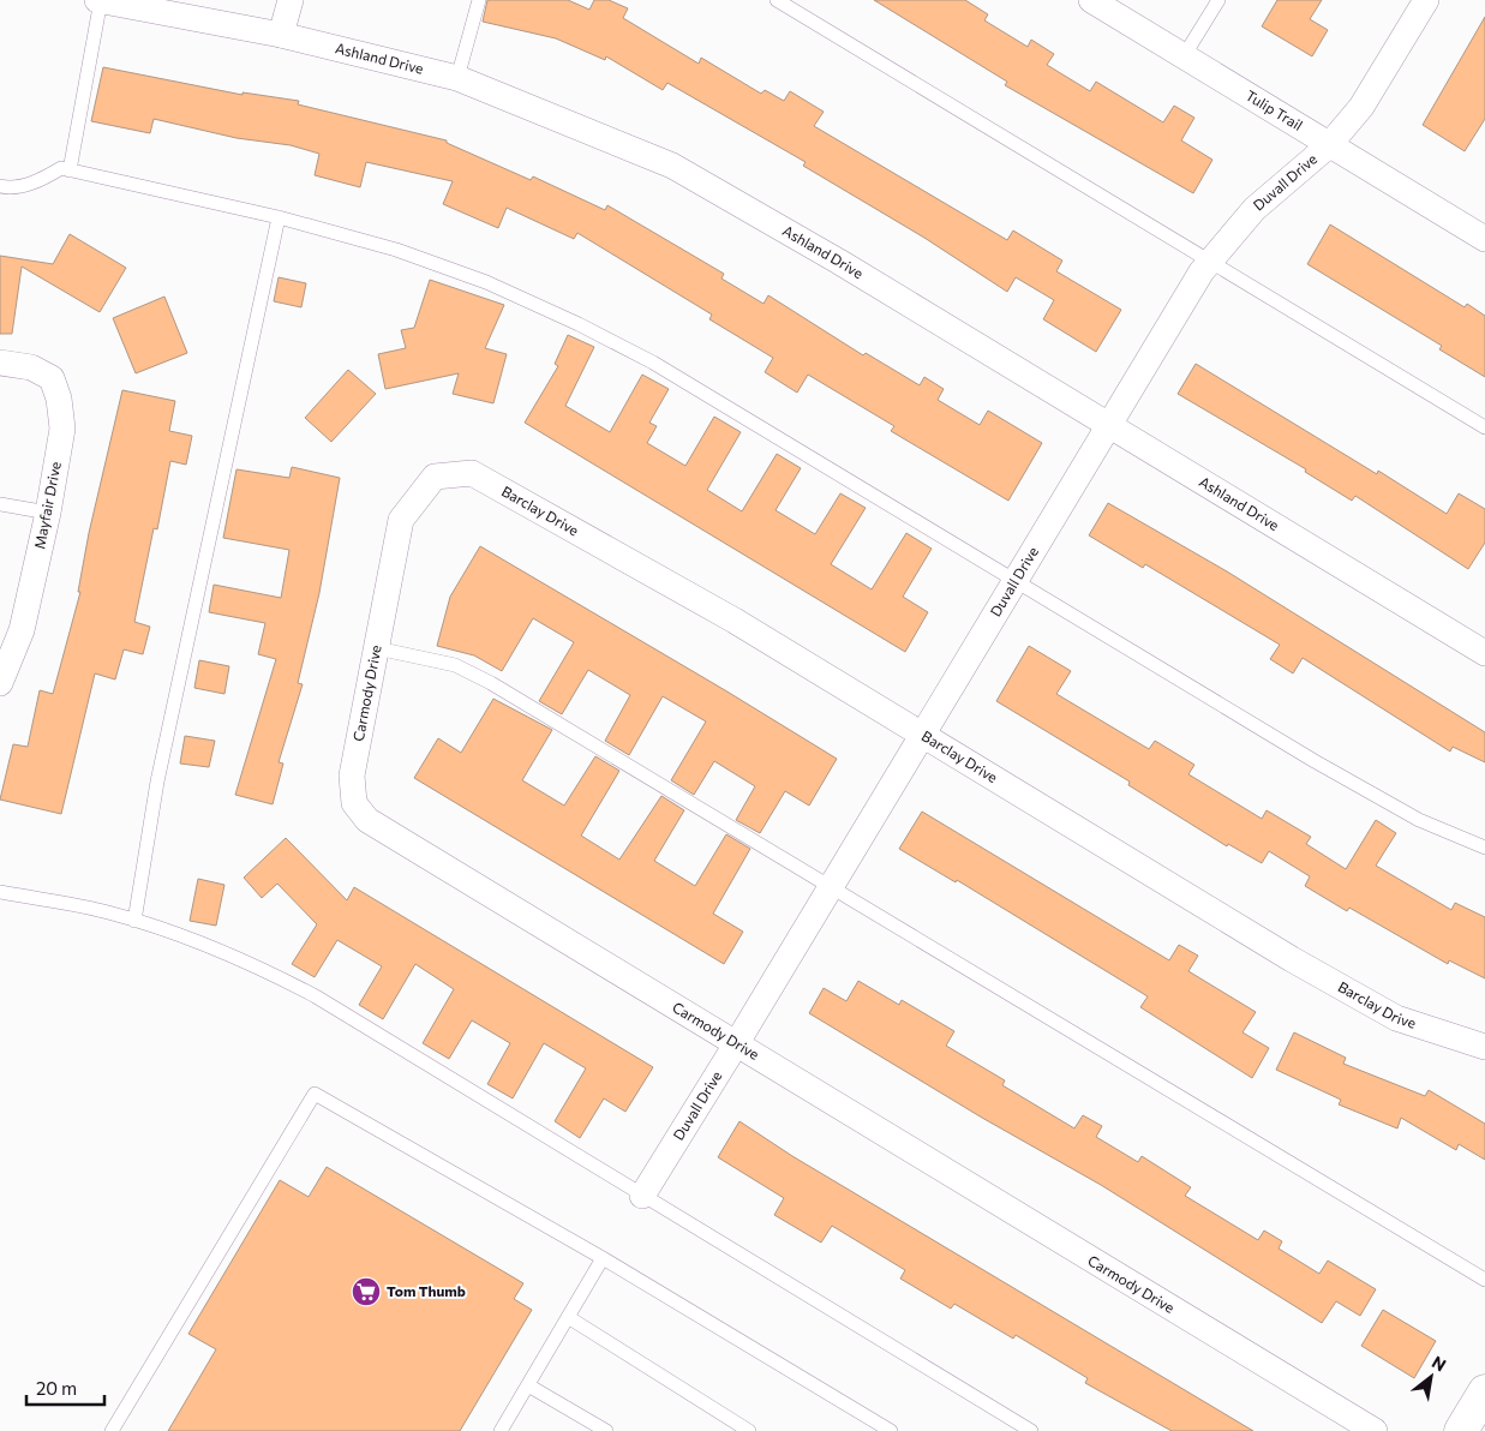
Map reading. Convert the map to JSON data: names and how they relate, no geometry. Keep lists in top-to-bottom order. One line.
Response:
{"streets":{"street":["Ashland Drive","Tulip Trail","Duvall Drive","Mayfair Drive","Barclay Drive","Carmody Drive"]},"crossings":[["Ashland Drive","Duvall Drive"],["Tulip Trail","Duvall Drive"],["Duvall Drive","Barclay Drive"],["Duvall Drive","Carmody Drive"],["Barclay Drive","Carmody Drive"]],"places":{"supermarket":["Tom Thumb"]},"scale_bar":"20 m","north":"top right"}
